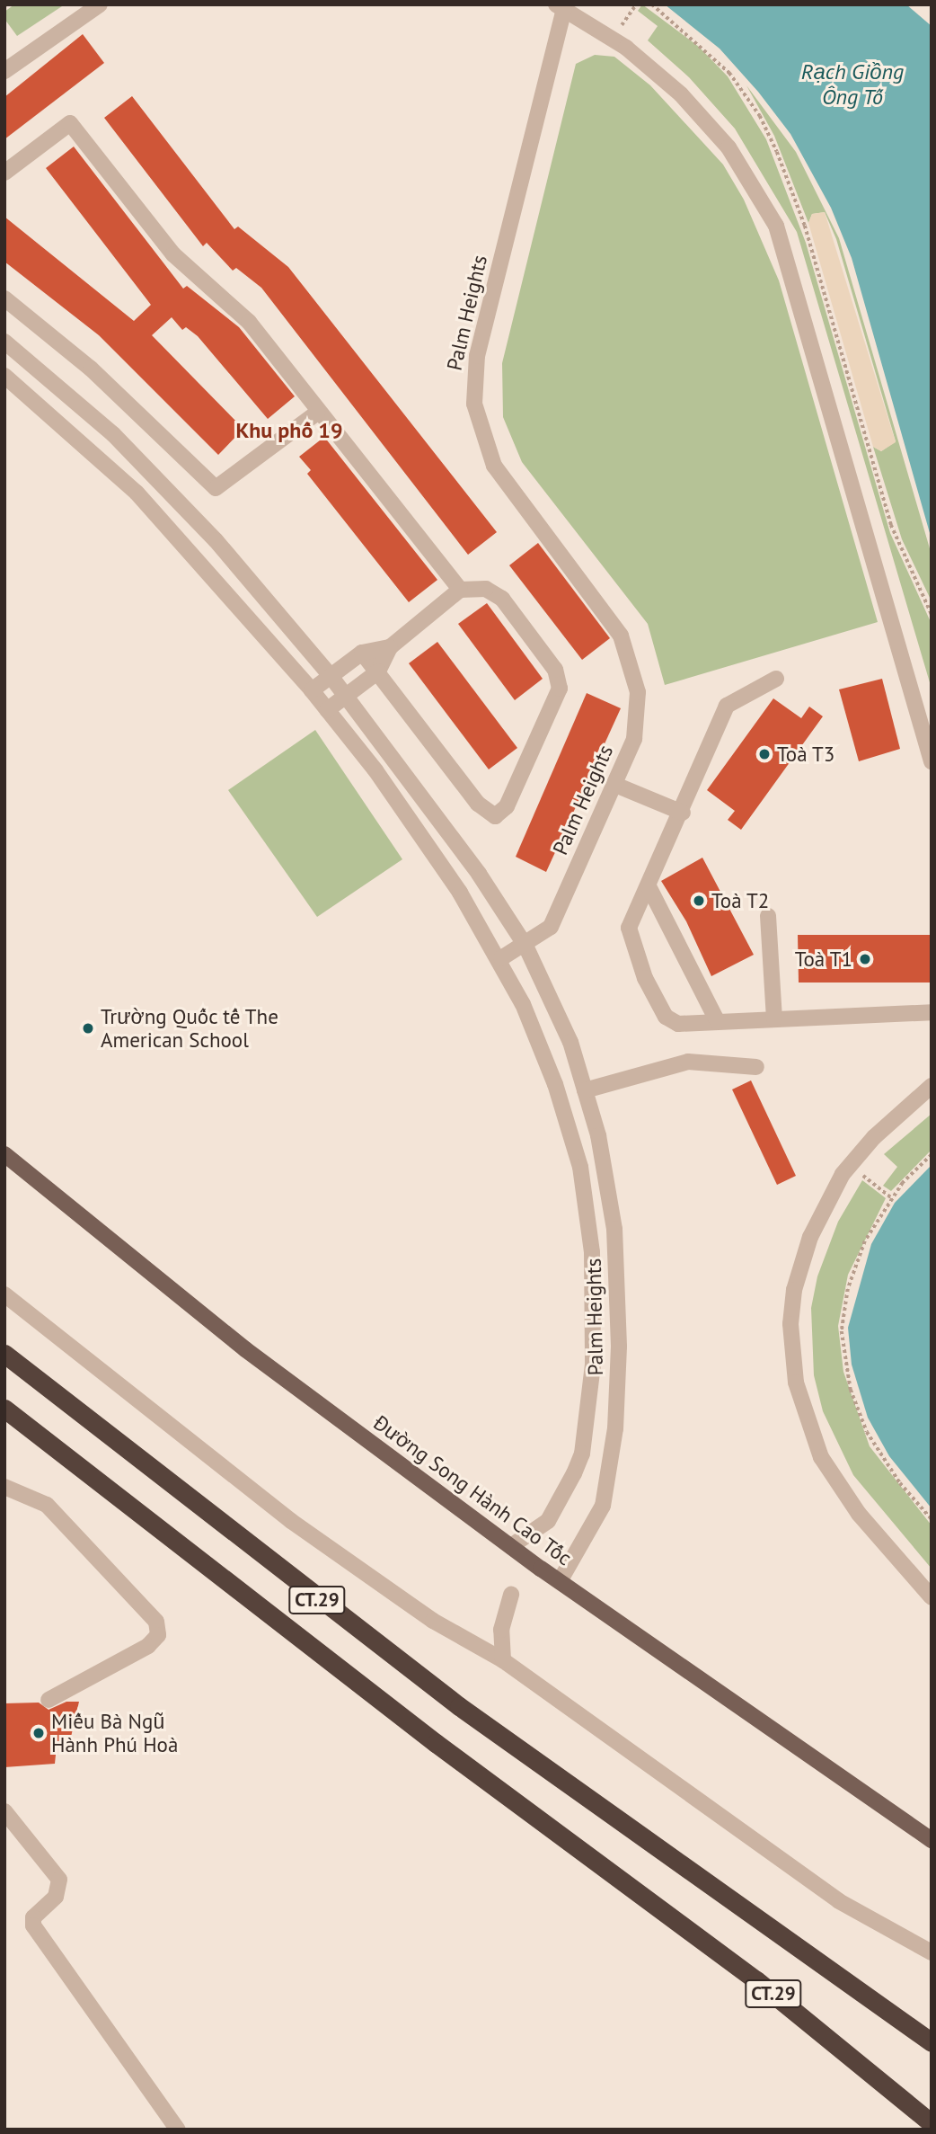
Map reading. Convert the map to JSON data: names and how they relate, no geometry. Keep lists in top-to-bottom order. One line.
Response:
{"streets":{"highway":["CT.29"],"main road":["Đường Song Hành Cao Tốc"],"street":["Palm Heights"]},"crossings":[["Palm Heights","Đường Song Hành Cao Tốc"]],"districts":["Khu phố 19"],"water":["Rạch Giồng Ông Tố"],"places":["Toà T3","Toà T2","Toà T1","Trường Quốc tế The American School","Miếu Bà Ngũ Hành Phú Hoà"]}
